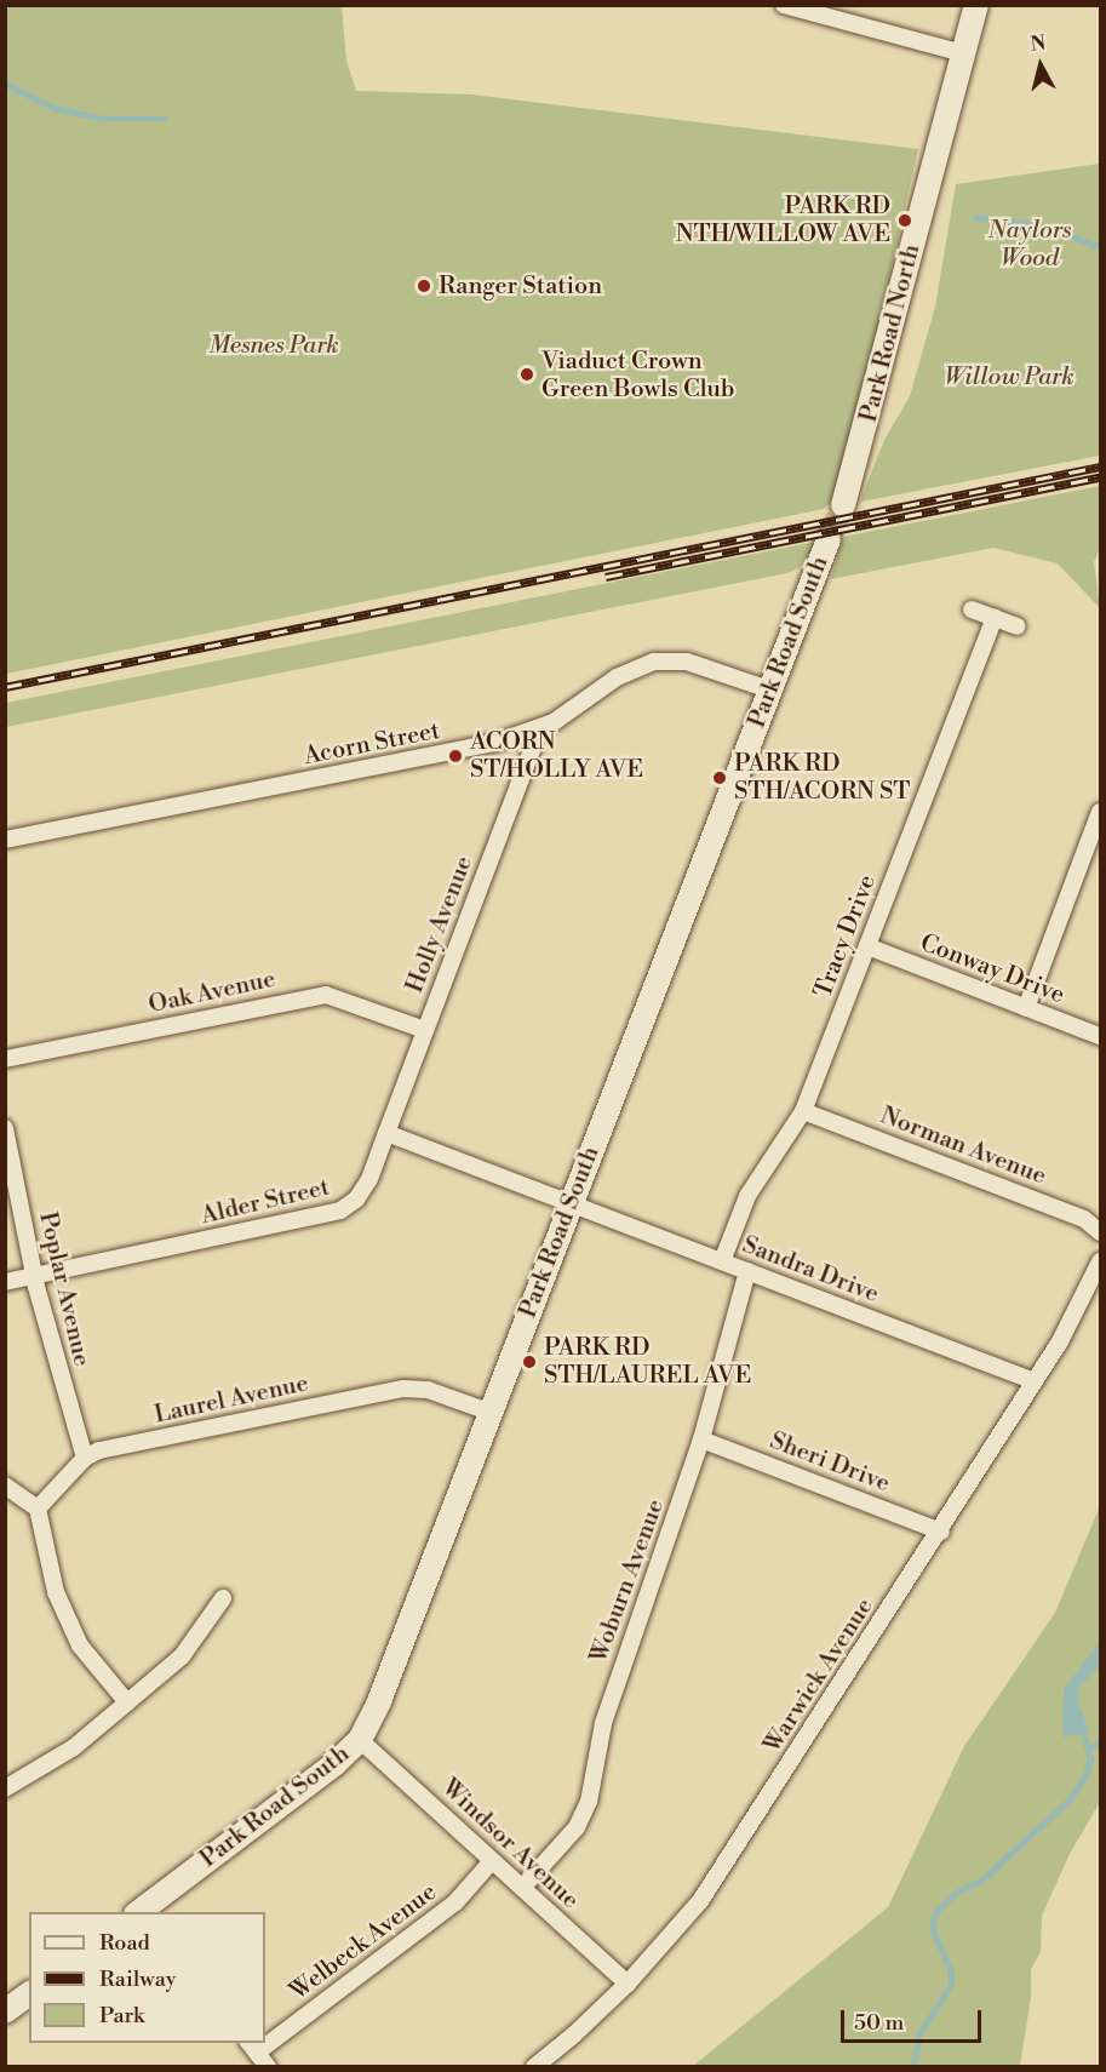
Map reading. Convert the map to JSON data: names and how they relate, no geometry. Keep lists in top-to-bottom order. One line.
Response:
{"streets":{"street":["Park Road North","Park Road South","Acorn Street","Holly Avenue","Tracy Drive","Conway Drive","Oak Avenue","Norman Avenue","Alder Street","Sandra Drive","Poplar Avenue","Laurel Avenue","Sheri Drive","Woburn Avenue","Warwick Avenue","Windsor Avenue","Welbeck Avenue"]},"crossings":[["Park Road South","Acorn Street"],["Park Road South","Sandra Drive"],["Park Road South","Laurel Avenue"],["Park Road South","Windsor Avenue"],["Acorn Street","Holly Avenue"],["Holly Avenue","Oak Avenue"],["Holly Avenue","Alder Street"],["Tracy Drive","Conway Drive"],["Tracy Drive","Norman Avenue"],["Tracy Drive","Sandra Drive"],["Alder Street","Poplar Avenue"],["Sandra Drive","Woburn Avenue"],["Sandra Drive","Warwick Avenue"],["Poplar Avenue","Laurel Avenue"],["Sheri Drive","Woburn Avenue"],["Sheri Drive","Warwick Avenue"],["Woburn Avenue","Windsor Avenue"],["Warwick Avenue","Windsor Avenue"],["Windsor Avenue","Welbeck Avenue"]],"parks":["Naylors Wood","Mesnes Park","Willow Park"],"places":["PARK RD NTH/WILLOW AVE","Ranger Station","Viaduct Crown Green Bowls Club","ACORN ST/HOLLY AVE","PARK RD STH/ACORN ST","PARK RD STH/LAUREL AVE"],"legend":["Road","Railway","Park"],"scale_bar":"50 m","north":"top"}
